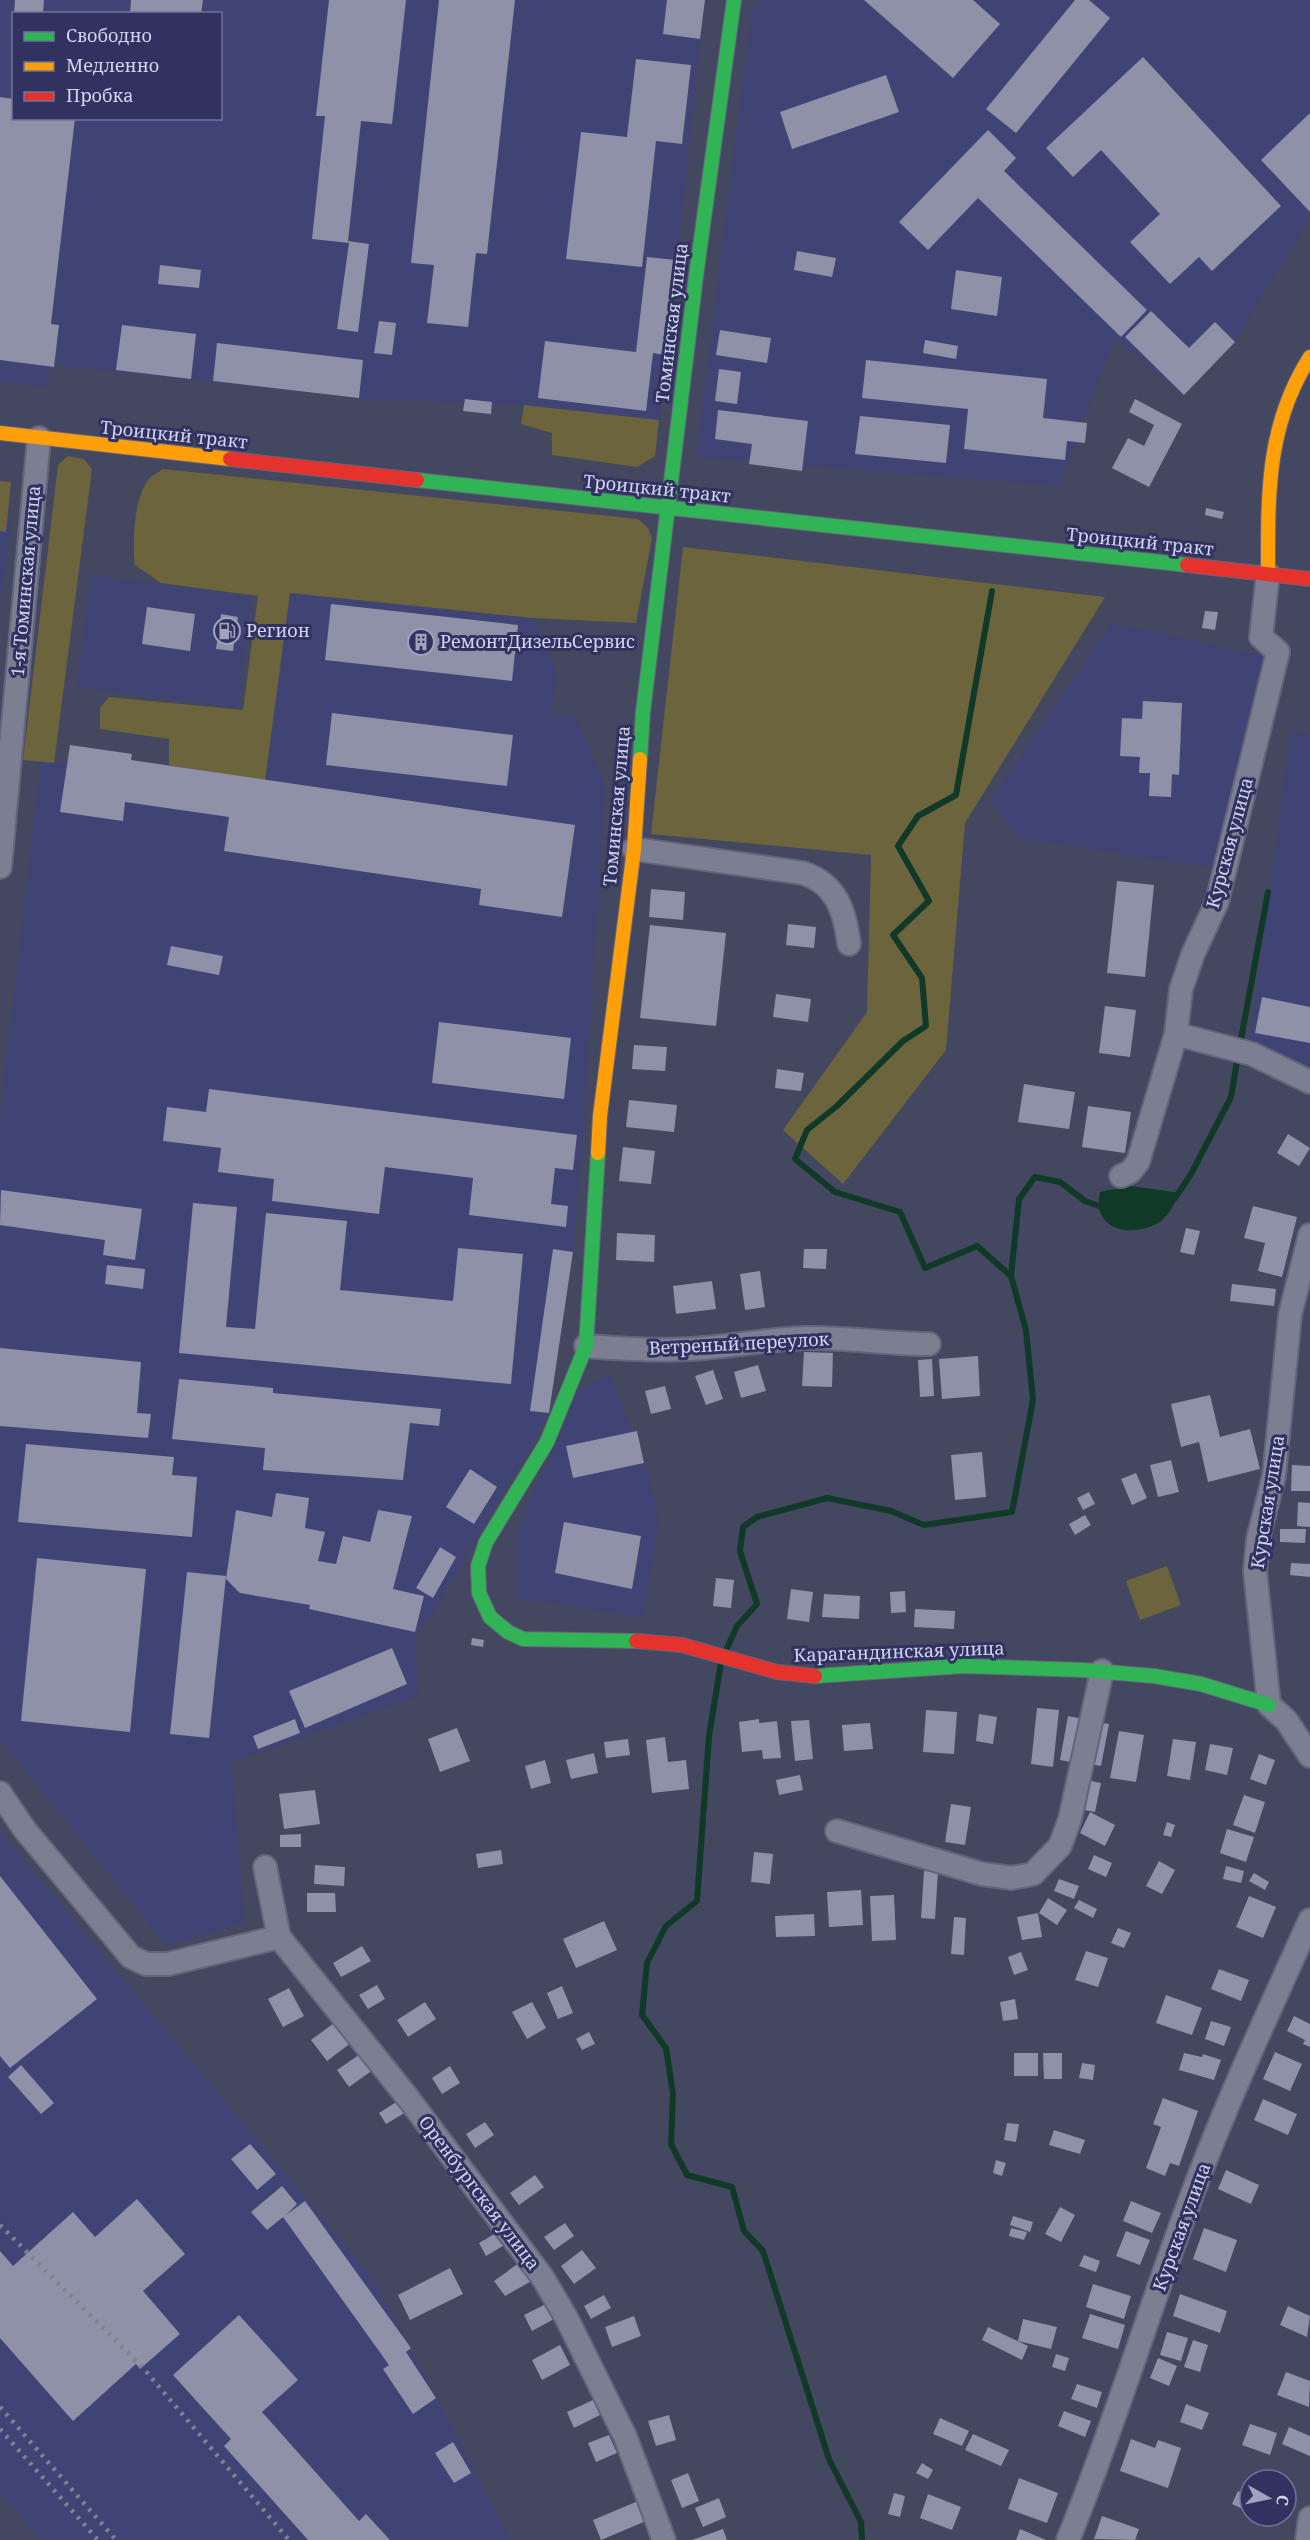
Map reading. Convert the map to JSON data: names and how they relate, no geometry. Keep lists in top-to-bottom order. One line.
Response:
{"streets":{"street":["Томинская улица","Троицкий тракт","1-я Томинская улица","Курская улица","Ветреный переулок","Карагандинская улица","Оренбургская улица"]},"crossings":[["Томинская улица","Троицкий тракт"],["Томинская улица","Ветреный переулок"],["Томинская улица","Карагандинская улица"],["Троицкий тракт","1-я Томинская улица"],["Троицкий тракт","Курская улица"],["Курская улица","Карагандинская улица"]],"places":{"fuel station":["Регион"],"building":["РемонтДизельСервис"]},"legend":["Свободно","Медленно","Пробка"],"north":"right"}
